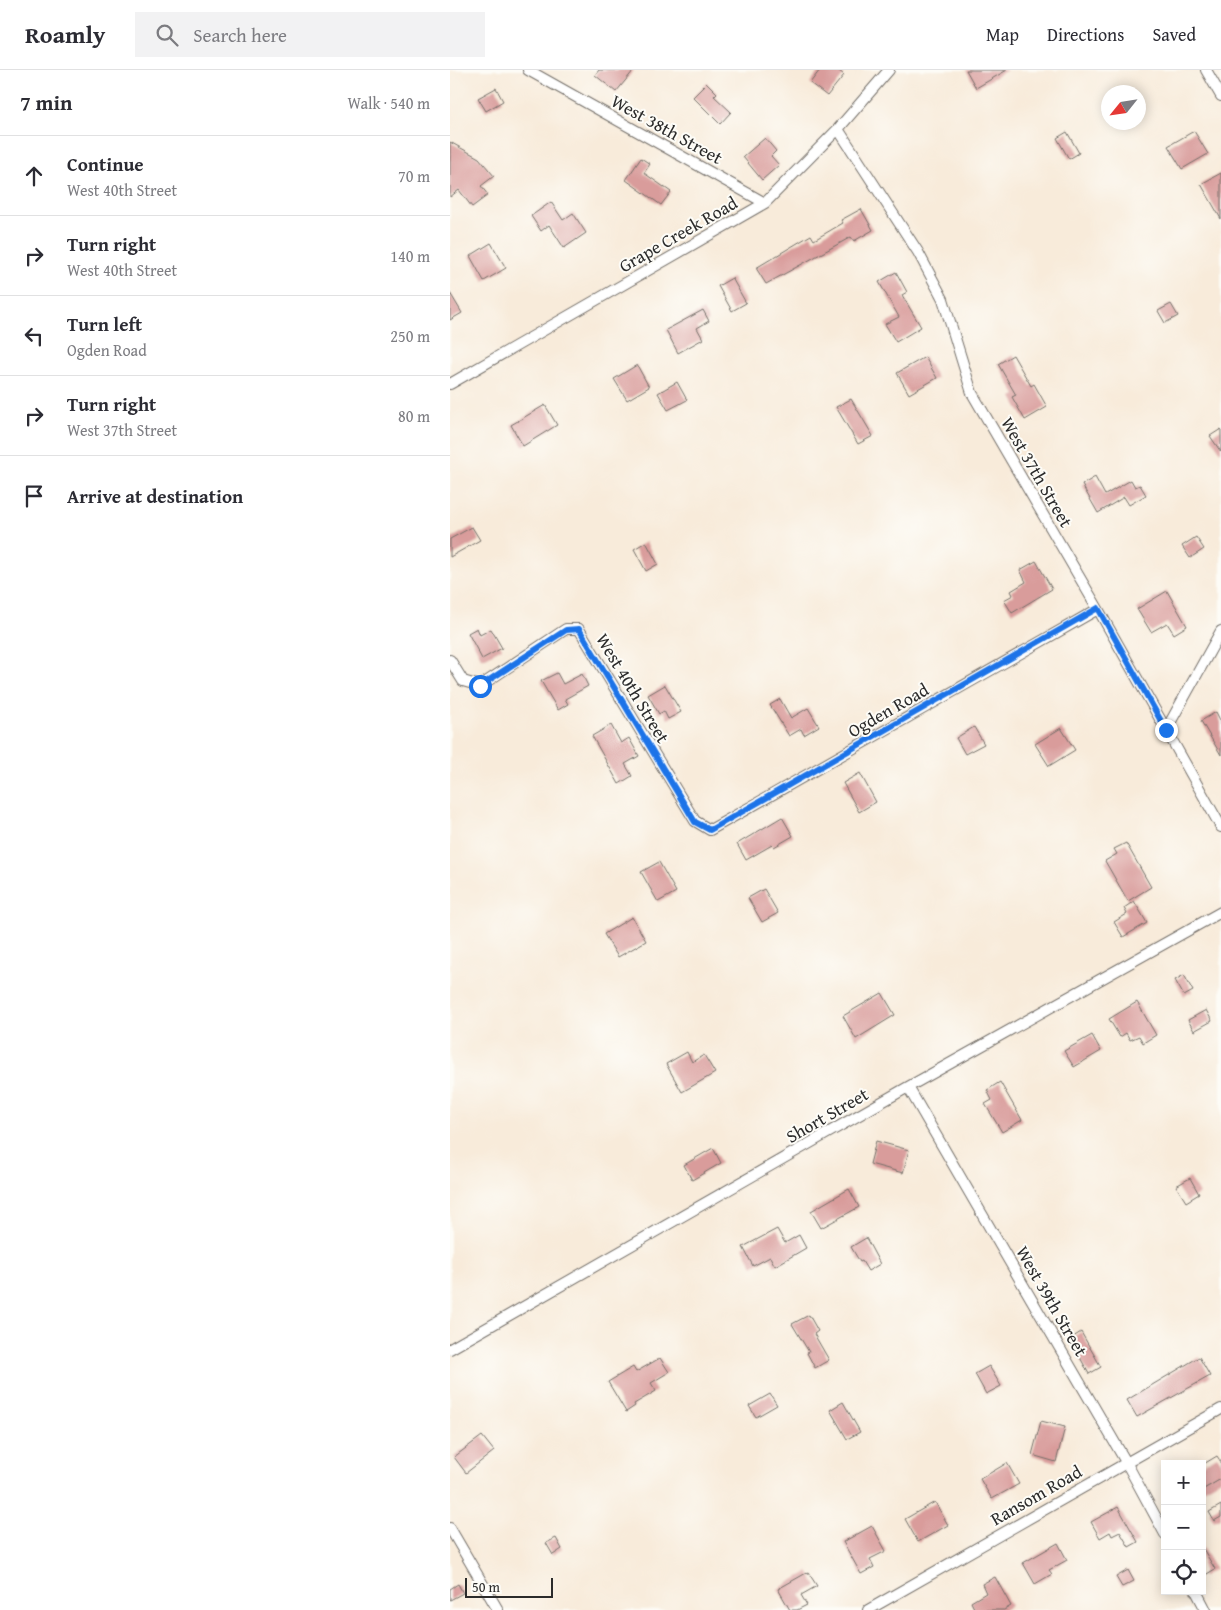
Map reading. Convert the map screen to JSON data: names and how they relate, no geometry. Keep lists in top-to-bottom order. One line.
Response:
{"streets":{"street":["West 38th Street","Grape Creek Road","West 37th Street","West 40th Street","Ogden Road","Short Street","West 39th Street","Ransom Road"]},"crossings":[["West 38th Street","Grape Creek Road"],["Grape Creek Road","West 37th Street"],["West 37th Street","Ogden Road"],["West 40th Street","Ogden Road"],["Short Street","West 39th Street"],["West 39th Street","Ransom Road"]],"scale_bar":"50 m","north":"bottom left","page":{"header":"Roamly","search":"Search here","nav":["Map","Directions","Saved"],"heading":["7 min","Walk · 540 m"],"list":[["Continue","West 40th Street","70 m"],["Turn right","West 40th Street","140 m"],["Turn left","Ogden Road","250 m"],["Turn right","West 37th Street","80 m"],"Arrive at destination"],"map_buttons":["+","−"],"scale":"50 m"}}
